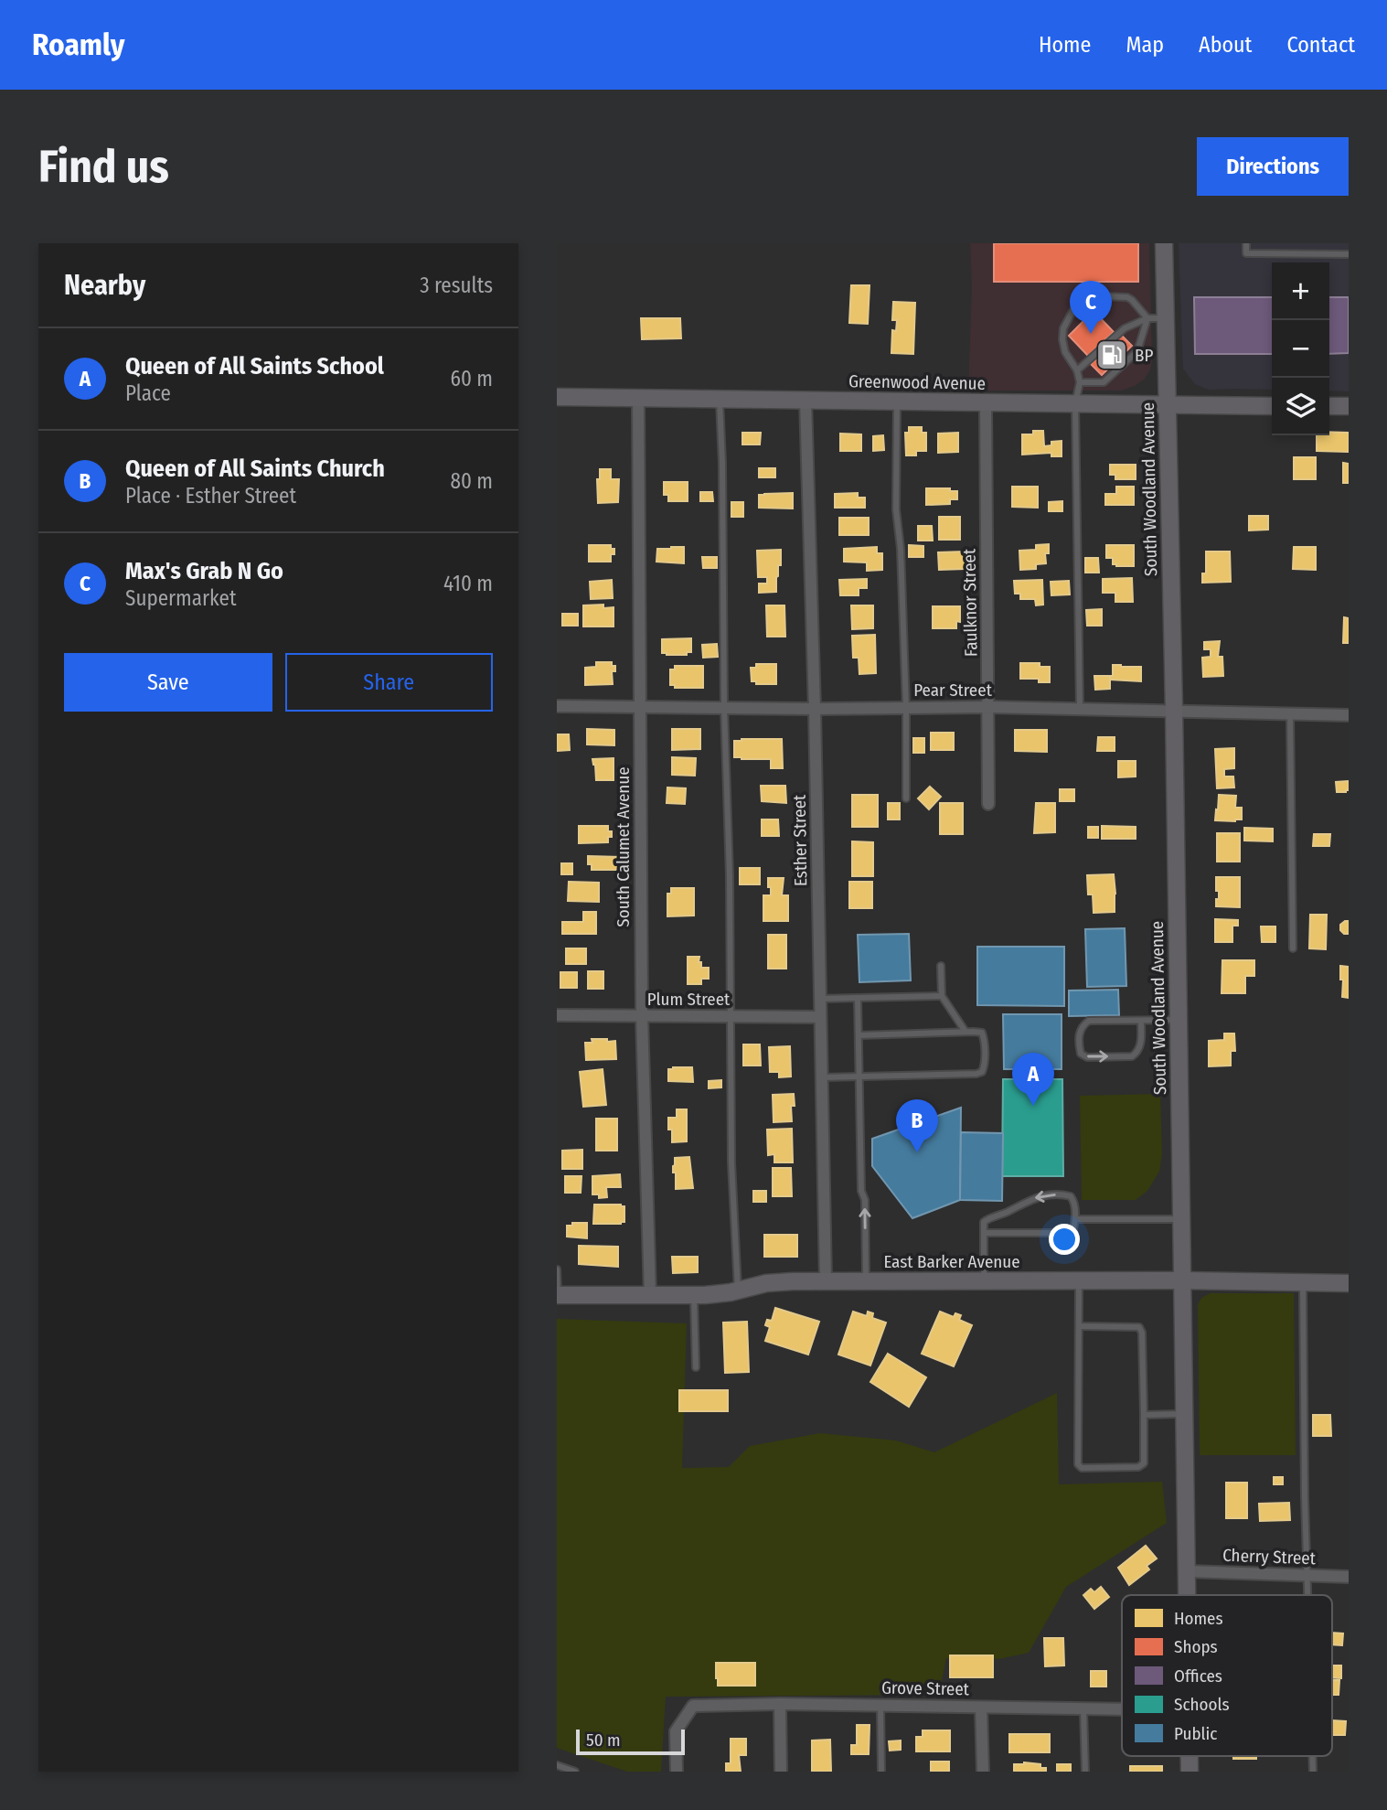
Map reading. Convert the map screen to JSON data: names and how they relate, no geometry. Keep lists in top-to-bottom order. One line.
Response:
{"streets":{"street":["Greenwood Avenue","South Woodland Avenue","Faulknor Street","Pear Street","Esther Street","South Calumet Avenue","Plum Street","East Barker Avenue","Cherry Street","Grove Street"]},"crossings":[["Greenwood Avenue","South Woodland Avenue"],["Greenwood Avenue","Faulknor Street"],["Greenwood Avenue","Esther Street"],["Greenwood Avenue","South Calumet Avenue"],["South Woodland Avenue","Pear Street"],["South Woodland Avenue","East Barker Avenue"],["South Woodland Avenue","Cherry Street"],["Faulknor Street","Pear Street"],["Pear Street","Esther Street"],["Pear Street","South Calumet Avenue"],["Esther Street","Plum Street"],["Esther Street","East Barker Avenue"],["South Calumet Avenue","Plum Street"],["South Calumet Avenue","East Barker Avenue"]],"places":{"fuel station":["BP"]},"legend":["Homes","Shops","Offices","Schools","Public"],"scale_bar":"50 m","page":{"header":"Roamly","nav":["Home","Map","About","Contact"],"buttons":["Directions",["Save","Share"]],"title":"Find us","heading":["Nearby","3 results"],"map_buttons":["+","−"],"pins":["C","A","B"],"list":[{"mark":"A","name":"Queen of All Saints School","note":"Place","value":"60 m"},{"mark":"B","name":"Queen of All Saints Church","note":"Place · Esther Street","value":"80 m"},{"mark":"C","name":"Max's Grab N Go","note":"Supermarket","value":"410 m"}],"scale":"50 m"}}
